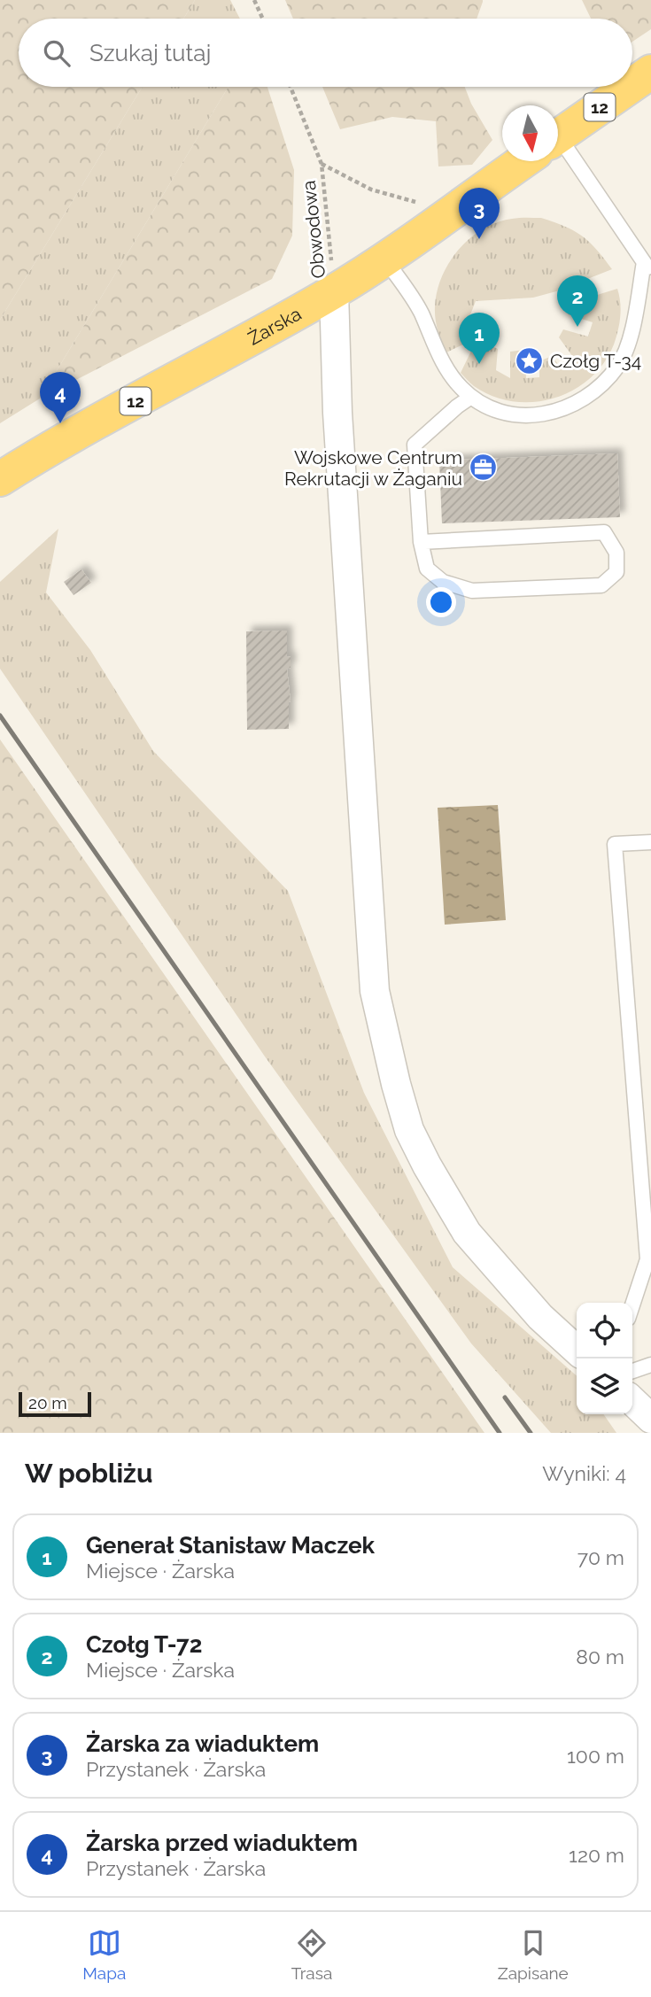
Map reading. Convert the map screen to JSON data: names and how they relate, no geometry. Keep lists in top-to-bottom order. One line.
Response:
{"streets":{"main road":["12","Żarska"],"path":["Obwodowa"]},"crossings":[["Obwodowa","Żarska"]],"places":{"place":["Czołg T-34"],"office":["Wojskowe Centrum Rekrutacji w Żaganiu"]},"scale_bar":"20 m","north":"bottom","page":{"search":"Szukaj tutaj","pins":["3","2","1","4"],"scale":"20 m","heading":["W pobliżu","Wyniki: 4"],"list":[{"mark":"1","name":"Generał Stanisław Maczek","note":"Miejsce · Żarska","value":"70 m"},{"mark":"2","name":"Czołg T-72","note":"Miejsce · Żarska","value":"80 m"},{"mark":"3","name":"Żarska za wiaduktem","note":"Przystanek · Żarska","value":"100 m"},{"mark":"4","name":"Żarska przed wiaduktem","note":"Przystanek · Żarska","value":"120 m"}],"nav":["Mapa","Trasa","Zapisane"]}}
